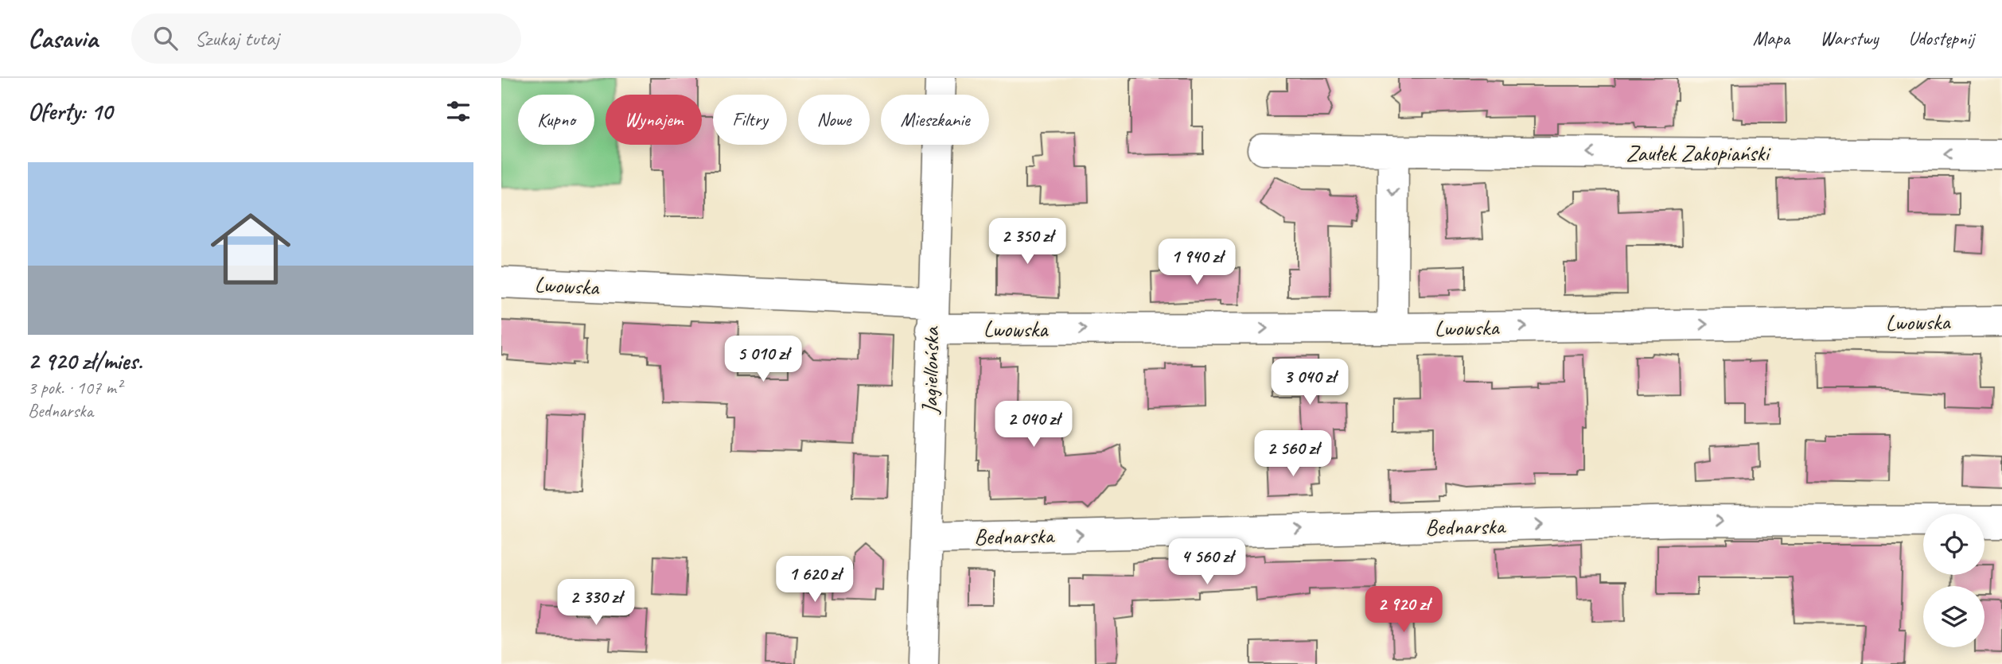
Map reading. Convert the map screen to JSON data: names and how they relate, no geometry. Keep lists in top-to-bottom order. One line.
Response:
{"streets":{"street":["Zaułek Zakopiański","Lwowska","Jagiellońska","Bednarska"]},"crossings":[["Lwowska","Jagiellońska"],["Jagiellońska","Bednarska"]],"one_way":["Zaułek Zakopiański","Lwowska","Bednarska"],"page":{"header":"Casavia","search":"Szukaj tutaj","nav":["Mapa","Warstwy","Udostępnij"],"heading":"Oferty: 10","chip":["Kupno","Wynajem","Filtry","Nowe","Mieszkanie"],"list":[{"name":"2 920 zł/mies.","note":"3 pok. · 107 m² · Bednarska"}],"price":["2 350 zł","1 940 zł","5 010 zł","3 040 zł","2 040 zł","2 560 zł","4 560 zł","1 620 zł","2 330 zł","2 920 zł"]}}
